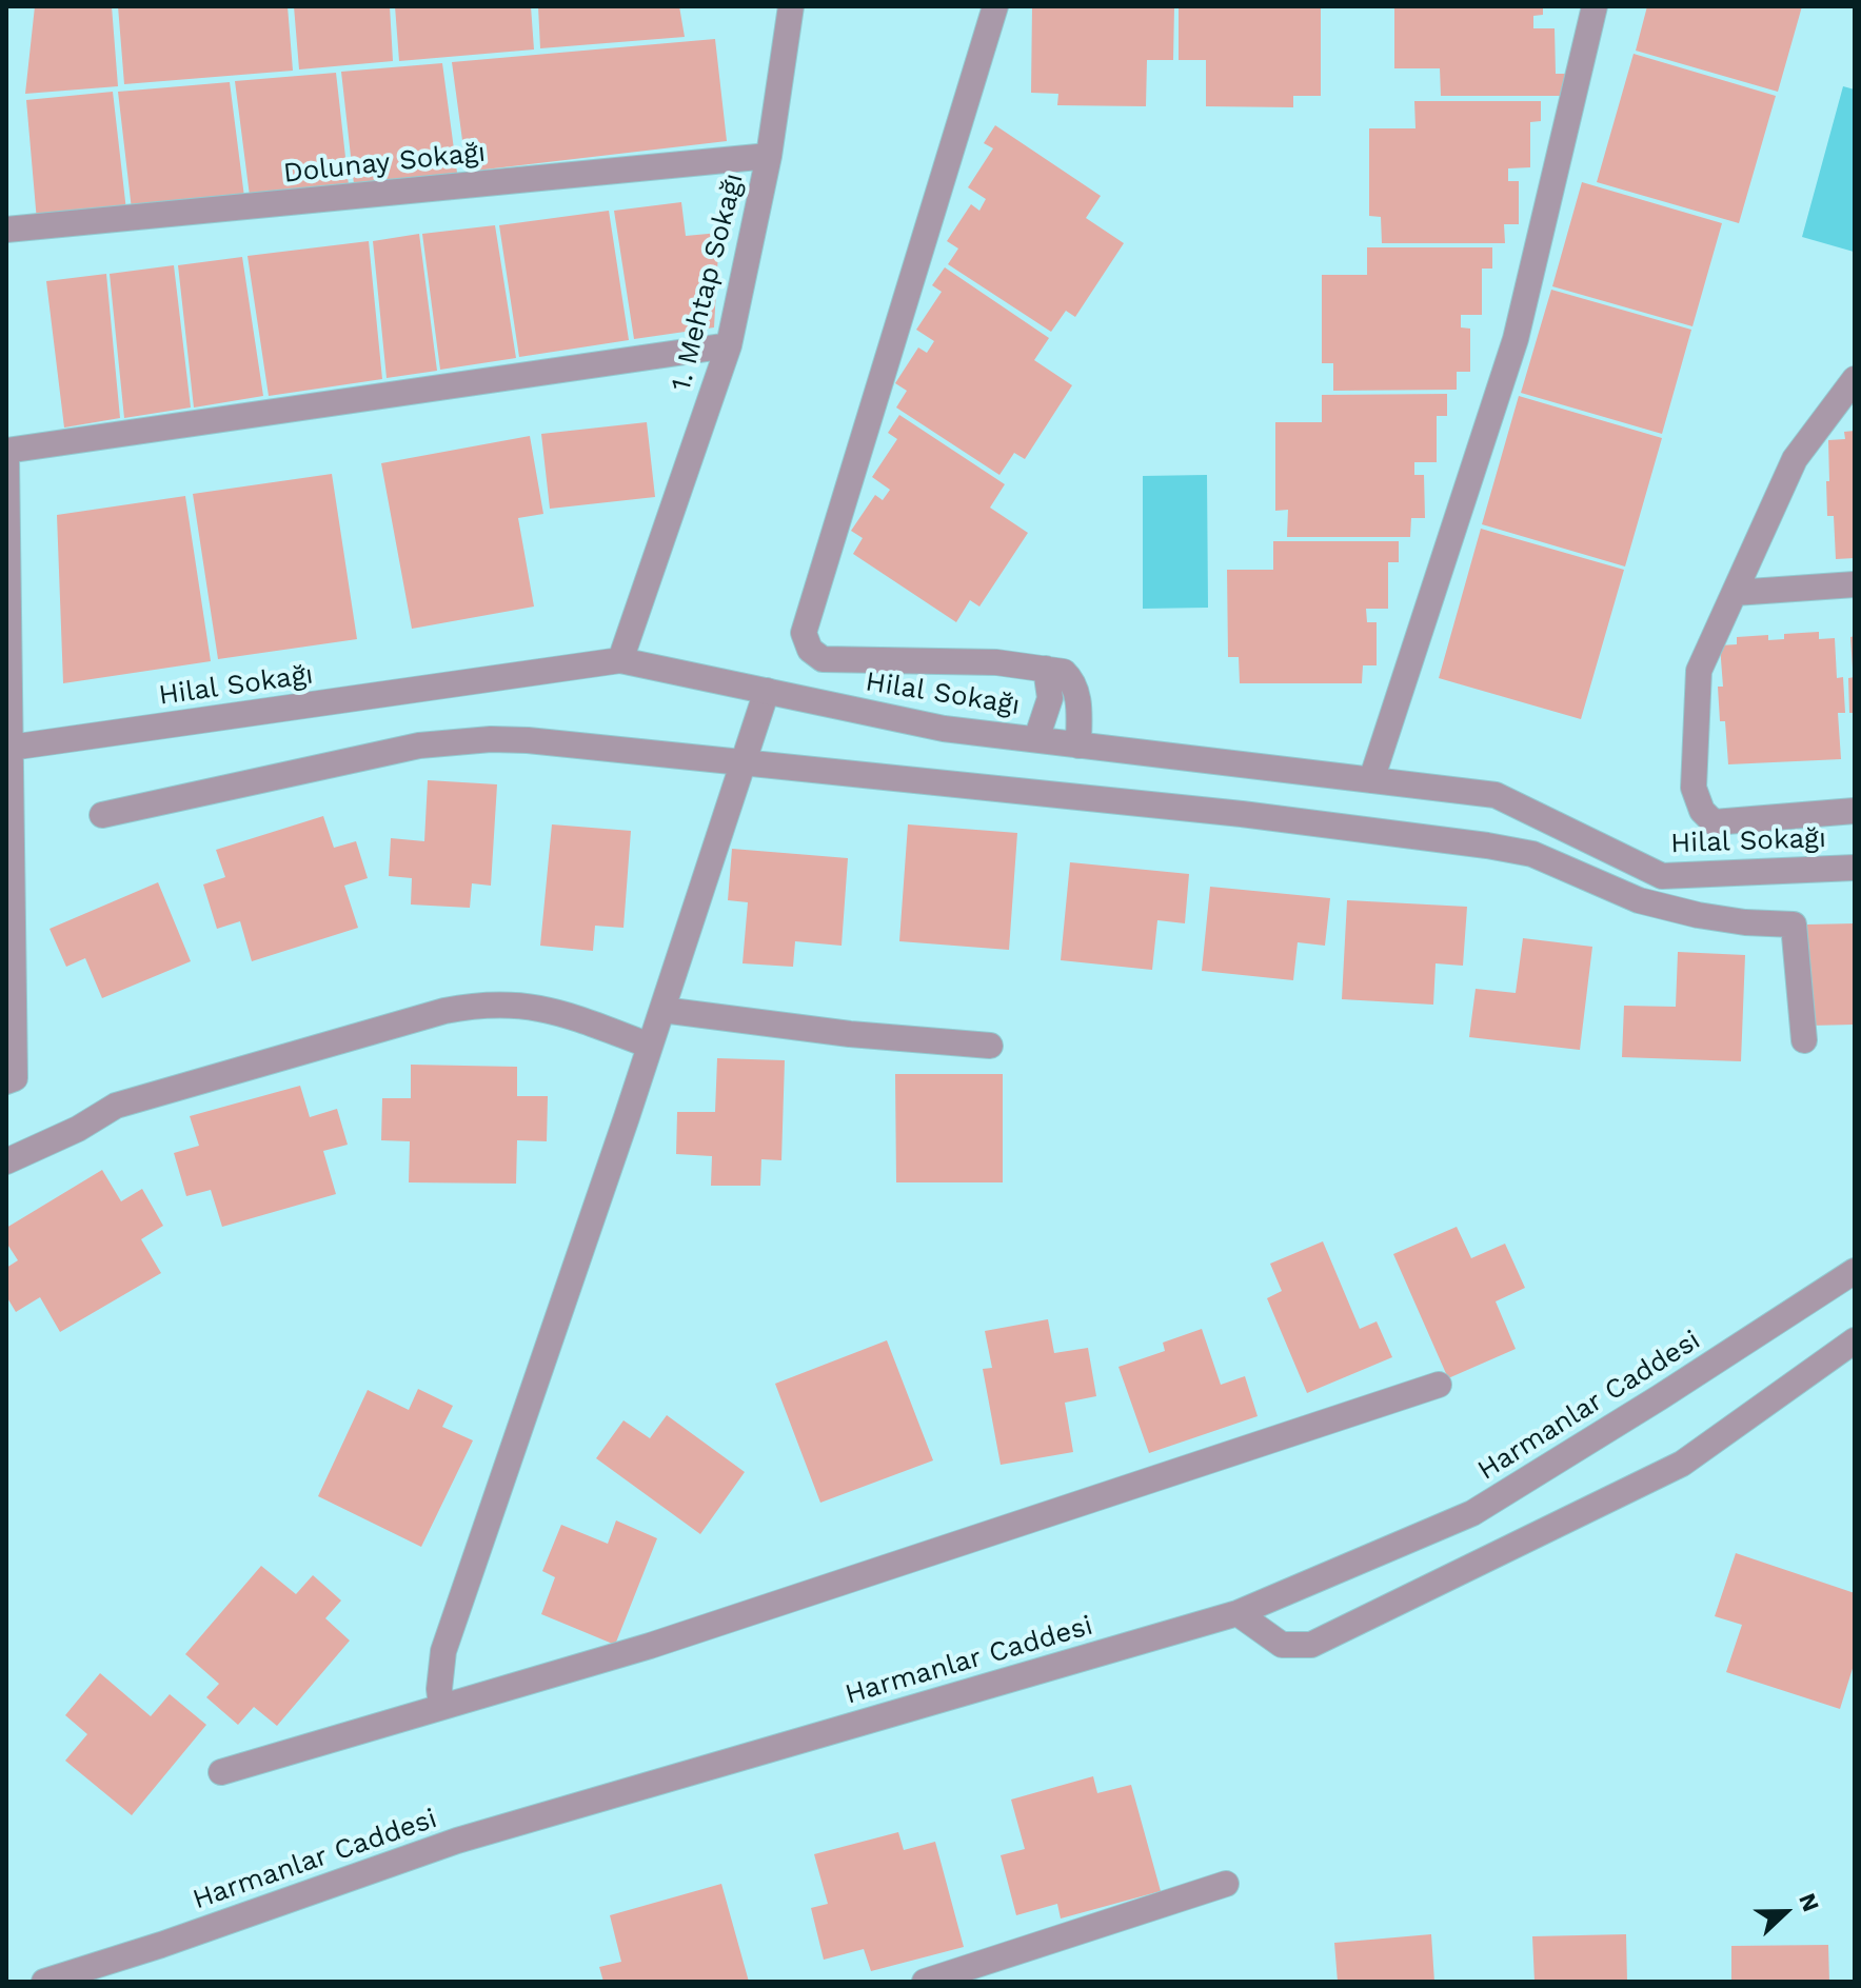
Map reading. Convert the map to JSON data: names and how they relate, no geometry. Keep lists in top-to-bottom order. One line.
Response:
{"streets":{"street":["Dolunay Sokağı","1. Mehtap Sokağı","Hilal Sokağı","Harmanlar Caddesi"]},"crossings":[["Dolunay Sokağı","1. Mehtap Sokağı"],["1. Mehtap Sokağı","Hilal Sokağı"]],"north":"right"}
